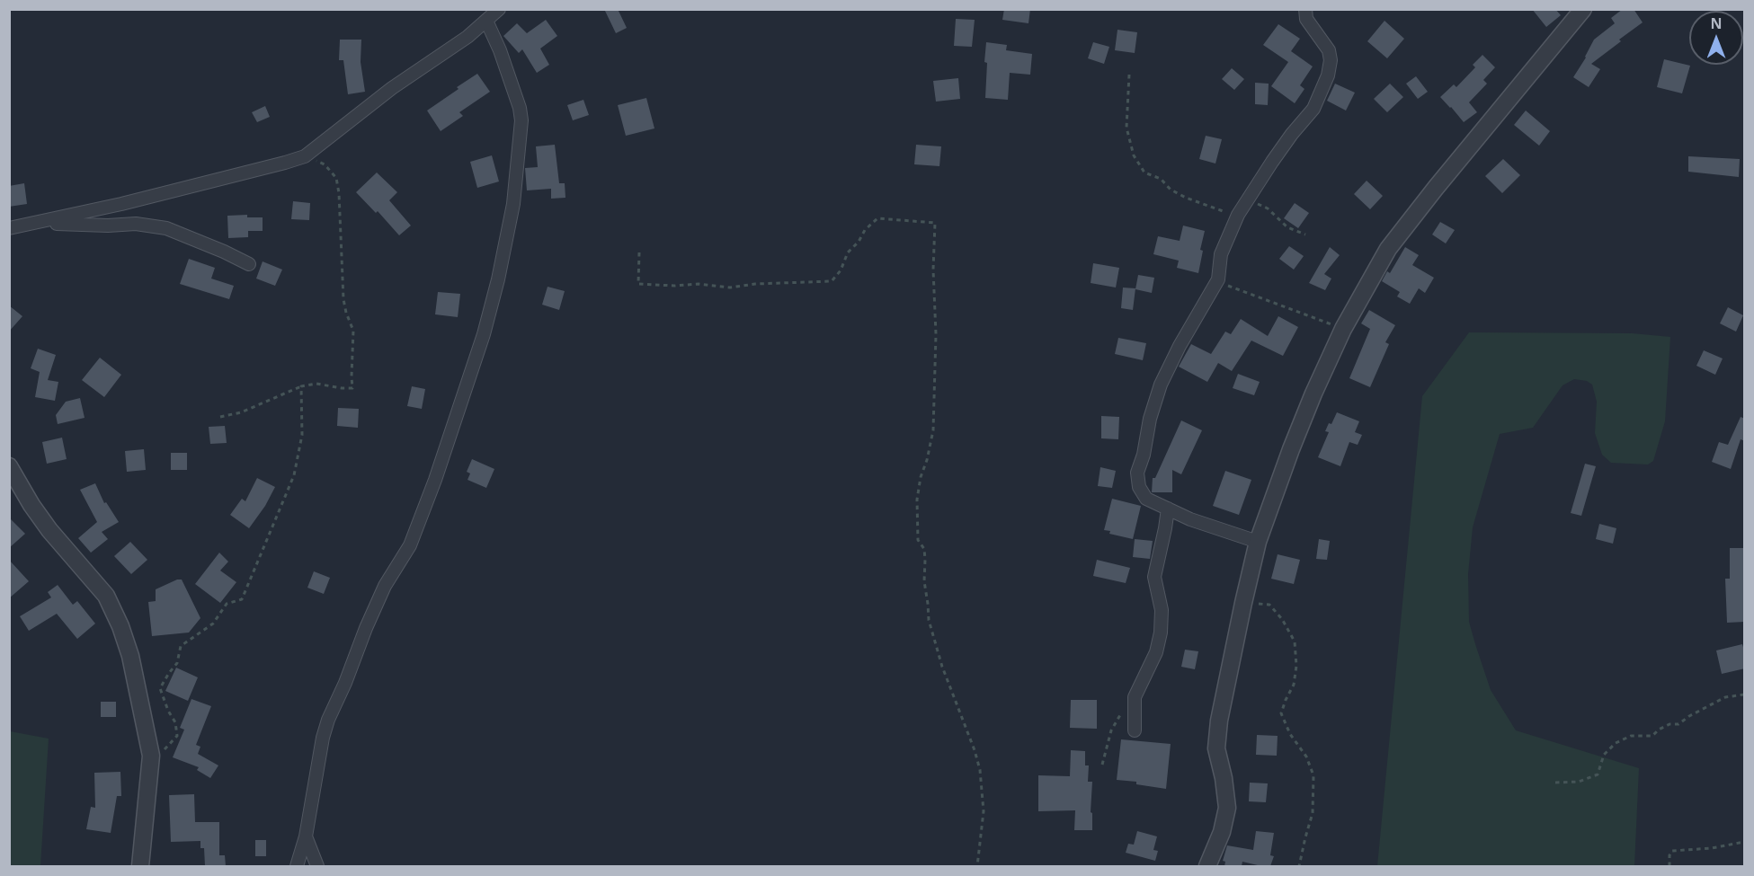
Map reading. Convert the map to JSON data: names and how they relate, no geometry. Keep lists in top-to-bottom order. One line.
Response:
{"north":"top"}
